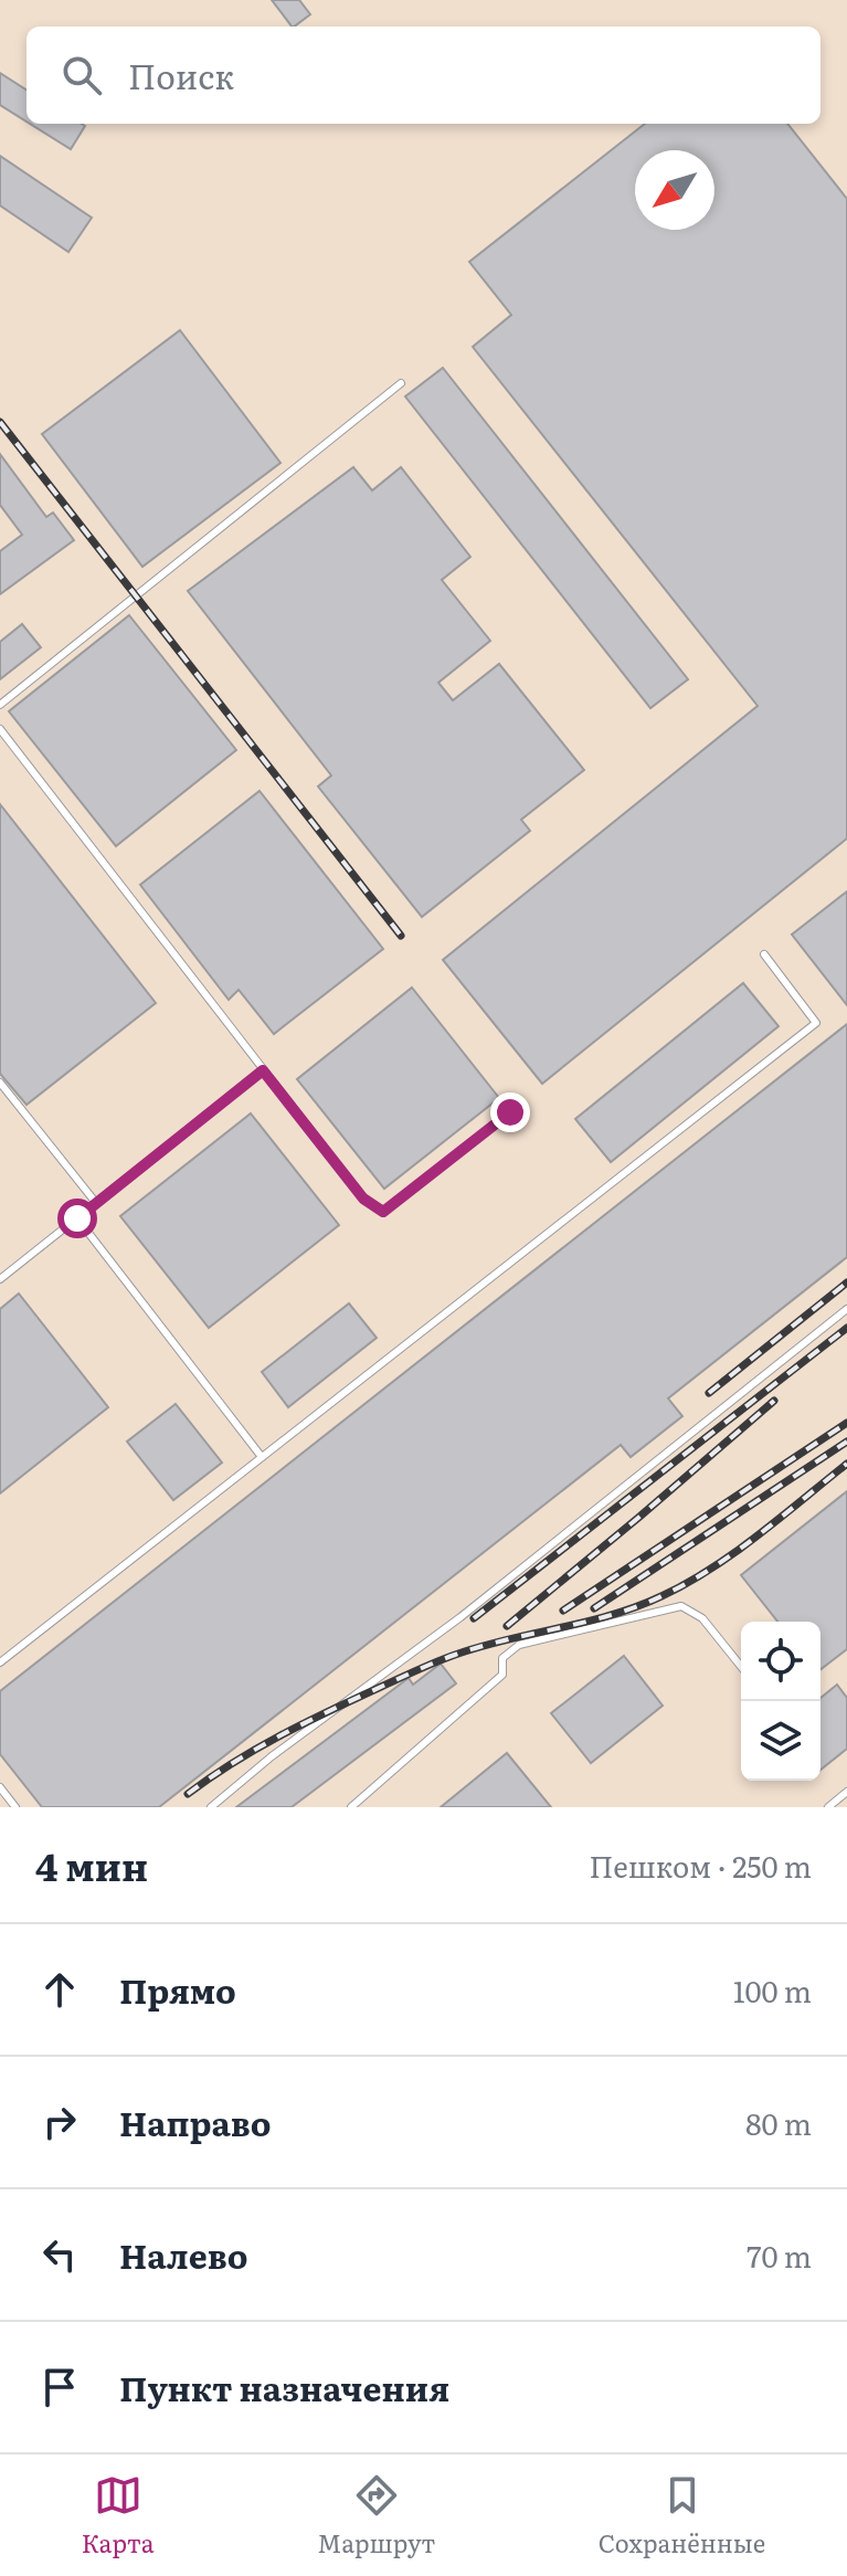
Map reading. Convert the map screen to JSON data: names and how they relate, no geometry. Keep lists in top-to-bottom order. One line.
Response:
{"north":"bottom left","page":{"search":"Поиск","heading":["4 мин","Пешком · 250 m"],"list":[["Прямо","100 m"],["Направо","80 m"],["Налево","70 m"],"Пункт назначения"],"nav":["Карта","Маршрут","Сохранённые"]}}
